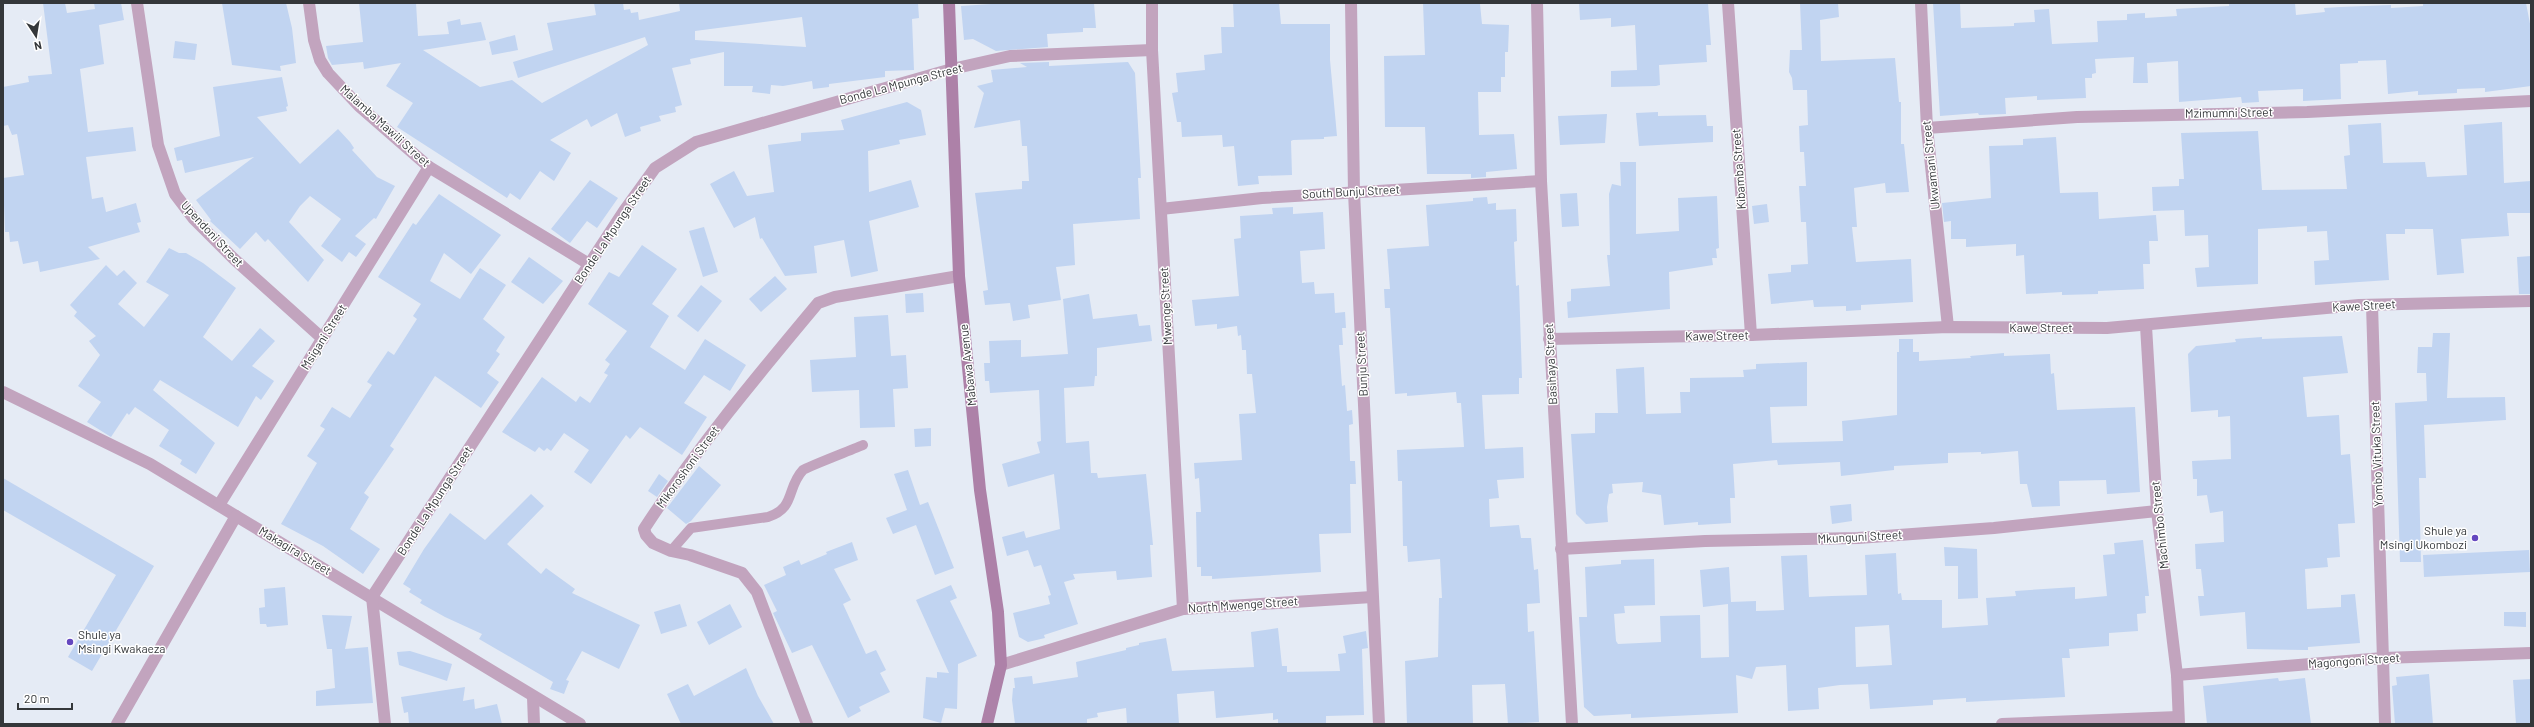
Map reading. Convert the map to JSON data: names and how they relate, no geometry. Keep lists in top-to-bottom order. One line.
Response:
{"streets":{"street":["Bonde La Mpunga Street","Mzimumni Street","Malamba Mawili Street","Ukwamani Street","Kibamba Street","South Bunju Street","Upendoni Street","Mwenge Street","Kawe Street","Msigani Street","Bunju Street","Basihaya Street","Mabawa Avenue","Yombo Vituka Street","Mikoroshoni Street","Machimbo Street","Mkunguni Street","Makagira Street","North Mwenge Street","Magongoni Street"]},"crossings":[["Bonde La Mpunga Street","Malamba Mawili Street"],["Bonde La Mpunga Street","Mwenge Street"],["Bonde La Mpunga Street","Mabawa Avenue"],["Bonde La Mpunga Street","Makagira Street"],["Mzimumni Street","Ukwamani Street"],["Malamba Mawili Street","Msigani Street"],["Ukwamani Street","Kawe Street"],["Kibamba Street","Kawe Street"],["South Bunju Street","Mwenge Street"],["South Bunju Street","Bunju Street"],["South Bunju Street","Basihaya Street"],["Upendoni Street","Msigani Street"],["Mwenge Street","North Mwenge Street"],["Kawe Street","Basihaya Street"],["Kawe Street","Yombo Vituka Street"],["Kawe Street","Machimbo Street"],["Msigani Street","Makagira Street"],["Bunju Street","North Mwenge Street"],["Basihaya Street","Mkunguni Street"],["Mabawa Avenue","Mikoroshoni Street"],["Mabawa Avenue","North Mwenge Street"],["Yombo Vituka Street","Magongoni Street"],["Machimbo Street","Mkunguni Street"],["Machimbo Street","Magongoni Street"]],"places":["Shule ya Msingi Ukombozi","Shule ya Msingi Kwakaeza"],"scale_bar":"20 m","north":"bottom"}
